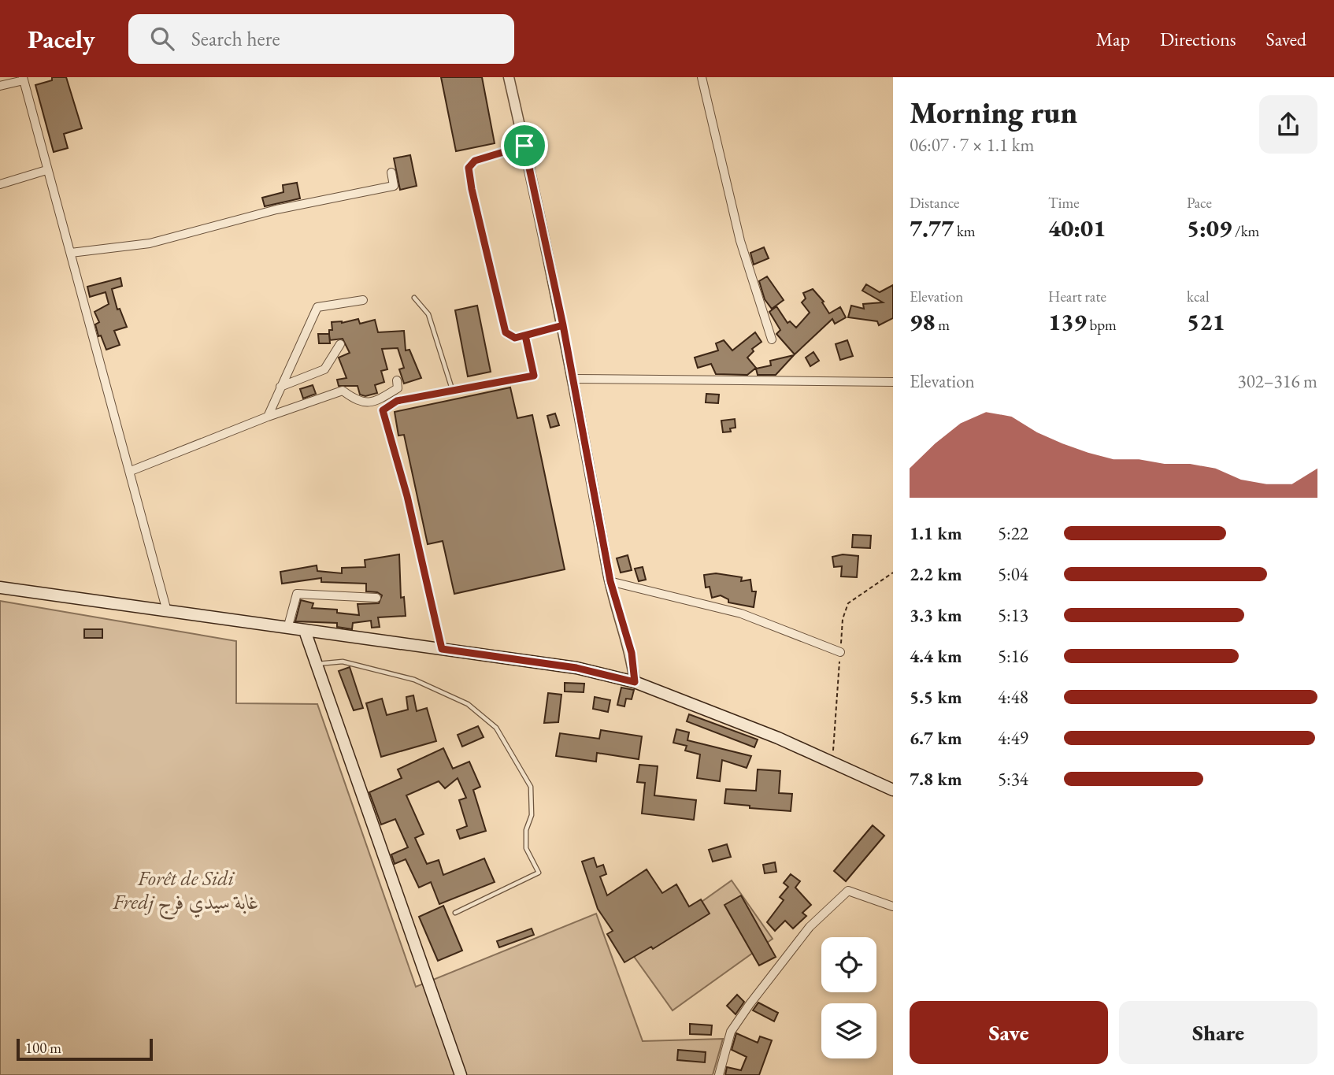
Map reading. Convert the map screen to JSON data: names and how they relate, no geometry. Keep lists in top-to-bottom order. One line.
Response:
{"parks":["Forêt de Sidi Fredj غابة سيدي فرج"],"scale_bar":"100 m","page":{"header":"Pacely","search":"Search here","nav":["Map","Directions","Saved"],"heading":["Morning run","06:07 · 7 × 1.1 km"],"stats":[["Distance","7.77 km"],["Time","40:01"],["Pace","5:09 /km"],["Elevation","98 m"],["Heart rate","139 bpm"],["kcal","521"]],"chart":["Elevation","302–316 m"],"list":[{"name":"1.1 km","note":"5:22"},{"name":"2.2 km","note":"5:04"},{"name":"3.3 km","note":"5:13"},{"name":"4.4 km","note":"5:16"},{"name":"5.5 km","note":"4:48"},{"name":"6.7 km","note":"4:49"},{"name":"7.8 km","note":"5:34"}],"buttons":["Save","Share"],"scale":"100 m"}}
